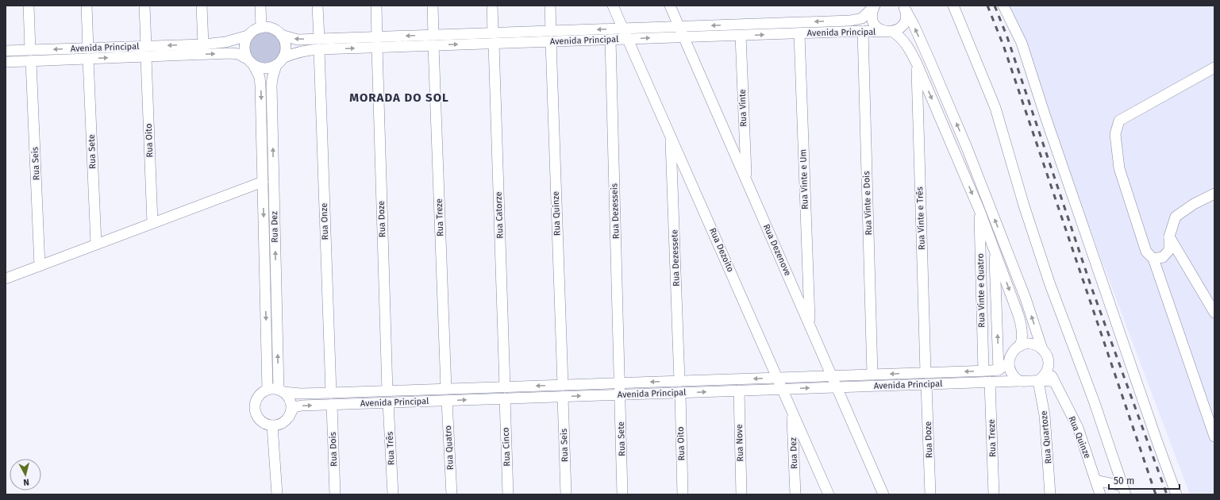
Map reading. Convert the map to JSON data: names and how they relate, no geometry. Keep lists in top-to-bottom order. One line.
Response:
{"streets":{"street":["Avenida Principal","Rua Vinte","Rua Oito","Rua Sete","Rua Seis","Rua Vinte e Um","Rua Vinte e Dois","Rua Dezesseis","Rua Quinze","Rua Catorze","Rua Treze","Rua Vinte e Três","Rua Doze","Rua Onze","Rua Dez","Rua Dezoito","Rua Dezenove","Rua Dezessete","Rua Vinte e Quatro","Rua Quartoze","Rua Nove","Rua Cinco","Rua Quatro","Rua Três","Rua Dois"]},"crossings":[["Avenida Principal","Rua Vinte"],["Avenida Principal","Rua Oito"],["Avenida Principal","Rua Sete"],["Avenida Principal","Rua Seis"],["Avenida Principal","Rua Vinte e Um"],["Avenida Principal","Rua Vinte e Dois"],["Avenida Principal","Rua Dezesseis"],["Avenida Principal","Rua Quinze"],["Avenida Principal","Rua Catorze"],["Avenida Principal","Rua Treze"],["Avenida Principal","Rua Vinte e Três"],["Avenida Principal","Rua Doze"],["Avenida Principal","Rua Onze"],["Avenida Principal","Rua Dez"],["Avenida Principal","Rua Dezoito"],["Avenida Principal","Rua Dezenove"],["Avenida Principal","Rua Dezessete"],["Avenida Principal","Rua Vinte e Quatro"],["Avenida Principal","Rua Quartoze"],["Avenida Principal","Rua Nove"],["Avenida Principal","Rua Cinco"],["Avenida Principal","Rua Quatro"],["Avenida Principal","Rua Três"],["Avenida Principal","Rua Dois"],["Rua Vinte","Rua Dezenove"],["Rua Sete","Rua Dezesseis"],["Rua Vinte e Um","Rua Dezenove"],["Rua Quinze","Rua Quartoze"],["Rua Dez","Rua Dezoito"],["Rua Dezoito","Rua Dezessete"]],"districts":["MORADA DO SOL"],"scale_bar":"50 m","north":"bottom"}
